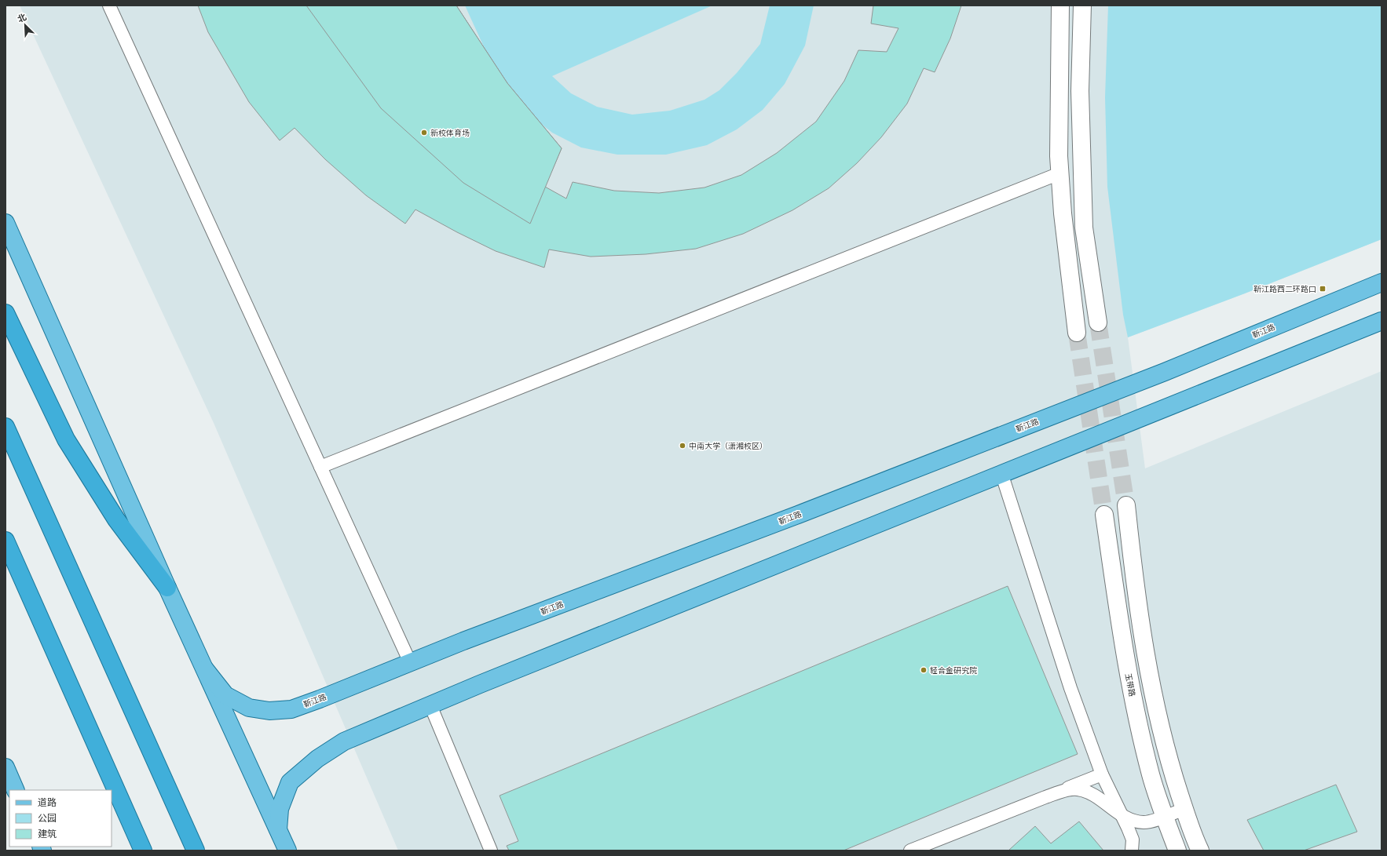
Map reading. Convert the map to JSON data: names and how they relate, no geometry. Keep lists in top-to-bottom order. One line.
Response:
{"streets":{"main road":["靳江路"],"street":["玉带路"]},"places":{"other":["新校体育场","中南大学（潇湘校区）","轻合金研究院"],"transit":["靳江路西二环路口"]},"legend":["道路","公园","建筑"],"north":"top left"}
